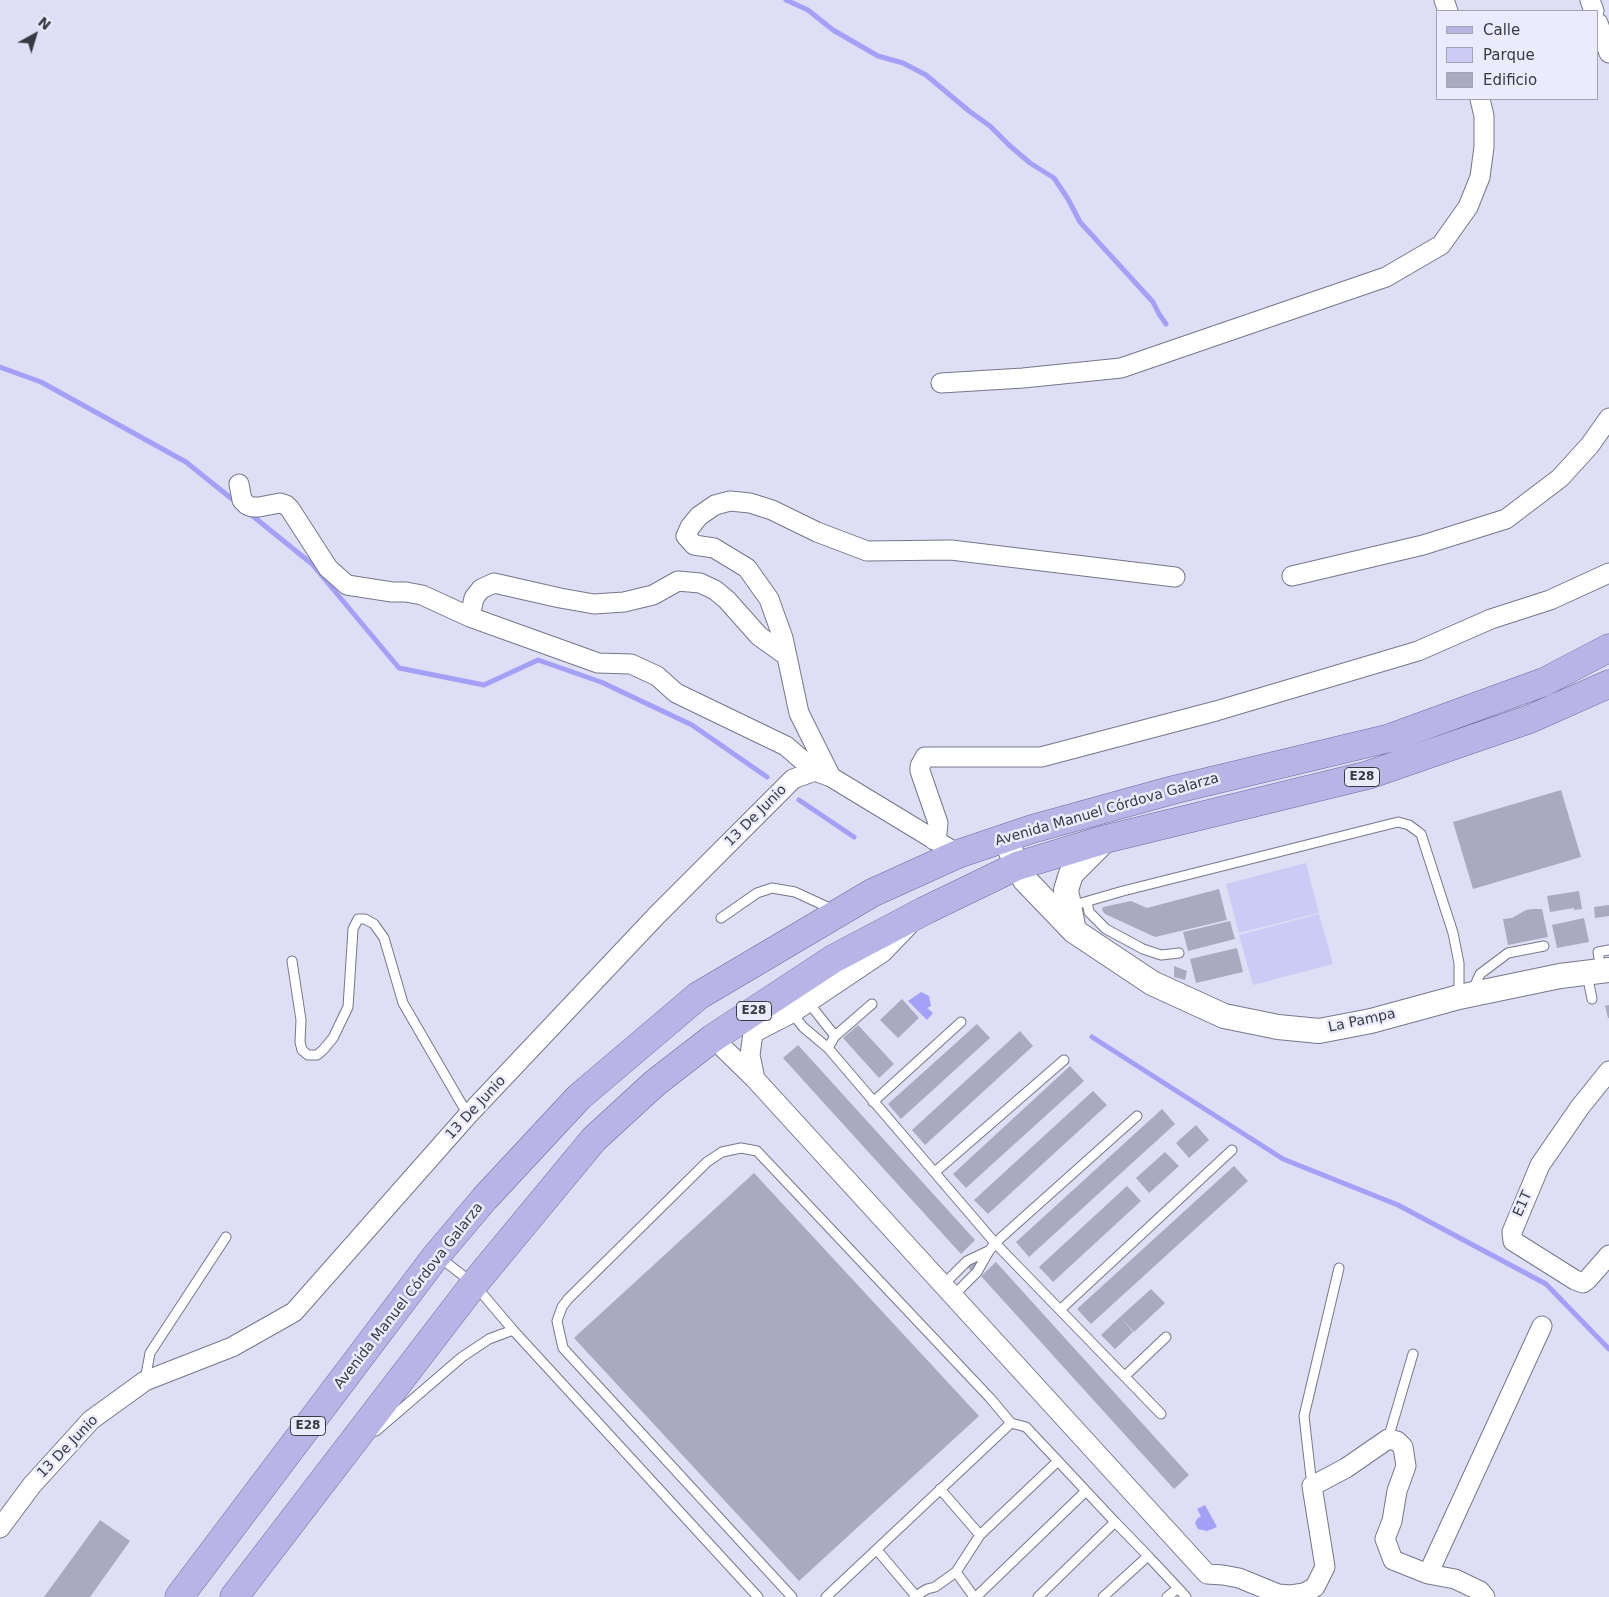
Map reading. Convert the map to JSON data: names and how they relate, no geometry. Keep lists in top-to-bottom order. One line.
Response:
{"streets":{"main road":["E28","Avenida Manuel Córdova Galarza"],"street":["13 De Junio","La Pampa","E1T"]},"crossings":[["Avenida Manuel Córdova Galarza","La Pampa"]],"legend":["Calle","Parque","Edificio"],"north":"top right"}
